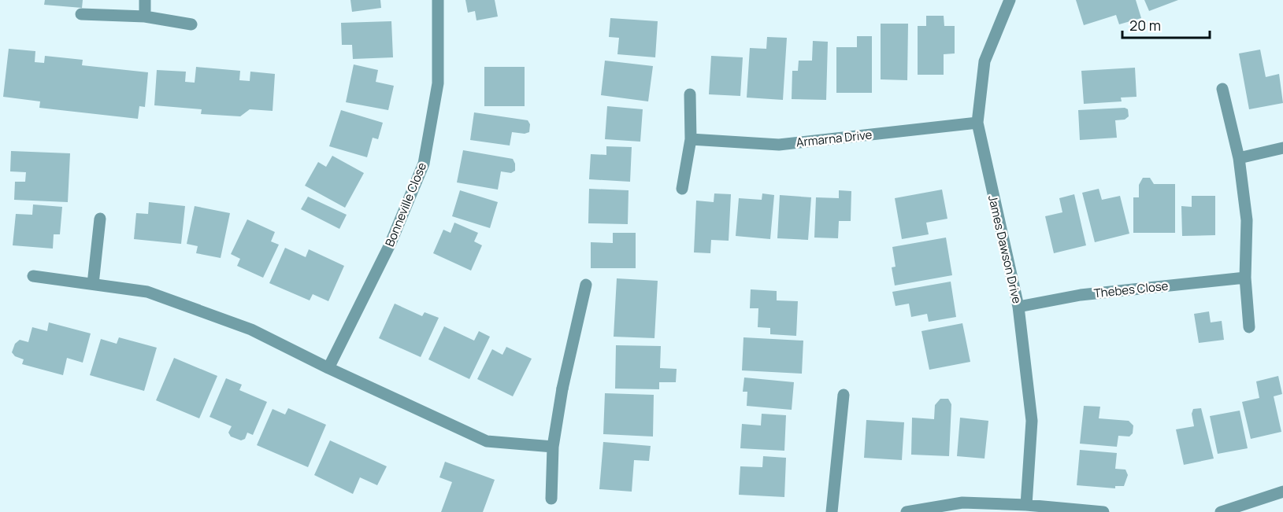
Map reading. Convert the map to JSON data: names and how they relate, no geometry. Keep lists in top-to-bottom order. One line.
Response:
{"streets":{"street":["Armarna Drive","Bonneville Close","James Dawson Drive","Thebes Close"]},"crossings":[["Armarna Drive","James Dawson Drive"],["James Dawson Drive","Thebes Close"]],"scale_bar":"20 m"}
